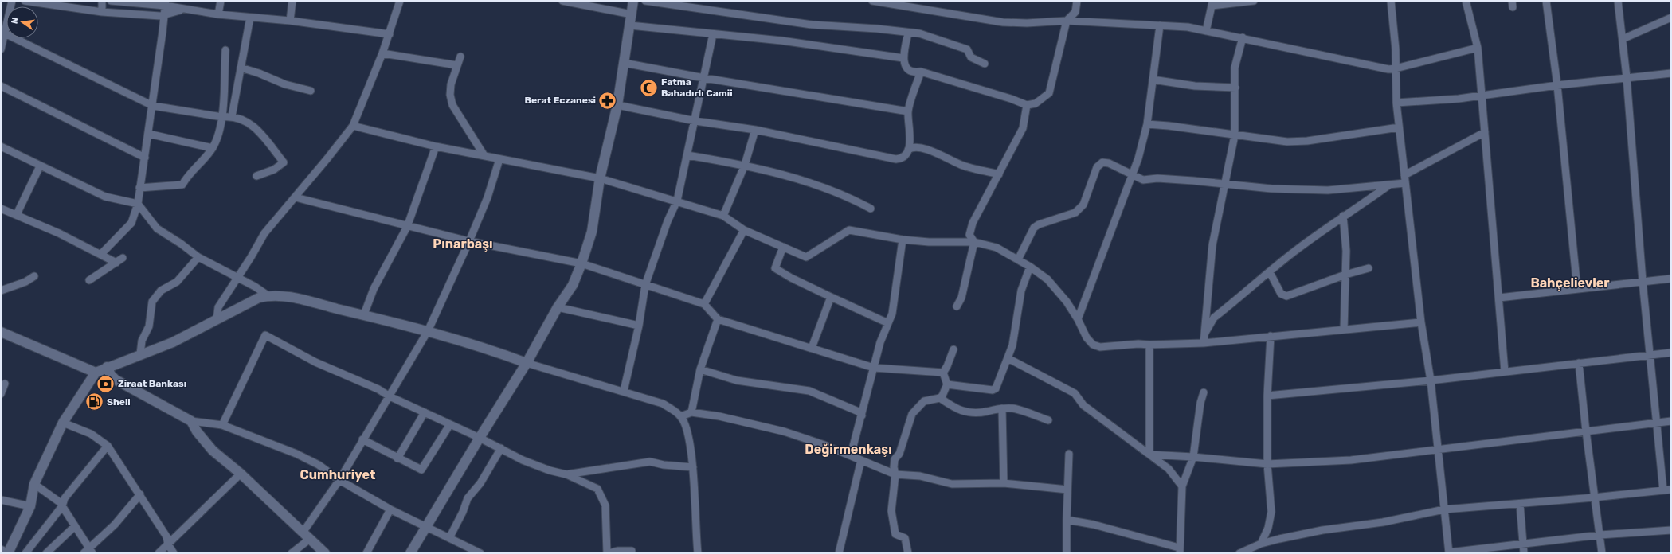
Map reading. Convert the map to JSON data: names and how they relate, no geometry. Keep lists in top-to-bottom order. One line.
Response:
{"districts":["Pınarbaşı","Bahçelievler","Değirmenkaşı","Cumhuriyet"],"places":{"mosque":["Fatma Bahadırlı Camii"],"pharmacy":["Berat Eczanesi"],"bank":["Ziraat Bankası"],"fuel station":["Shell"]},"north":"left"}
